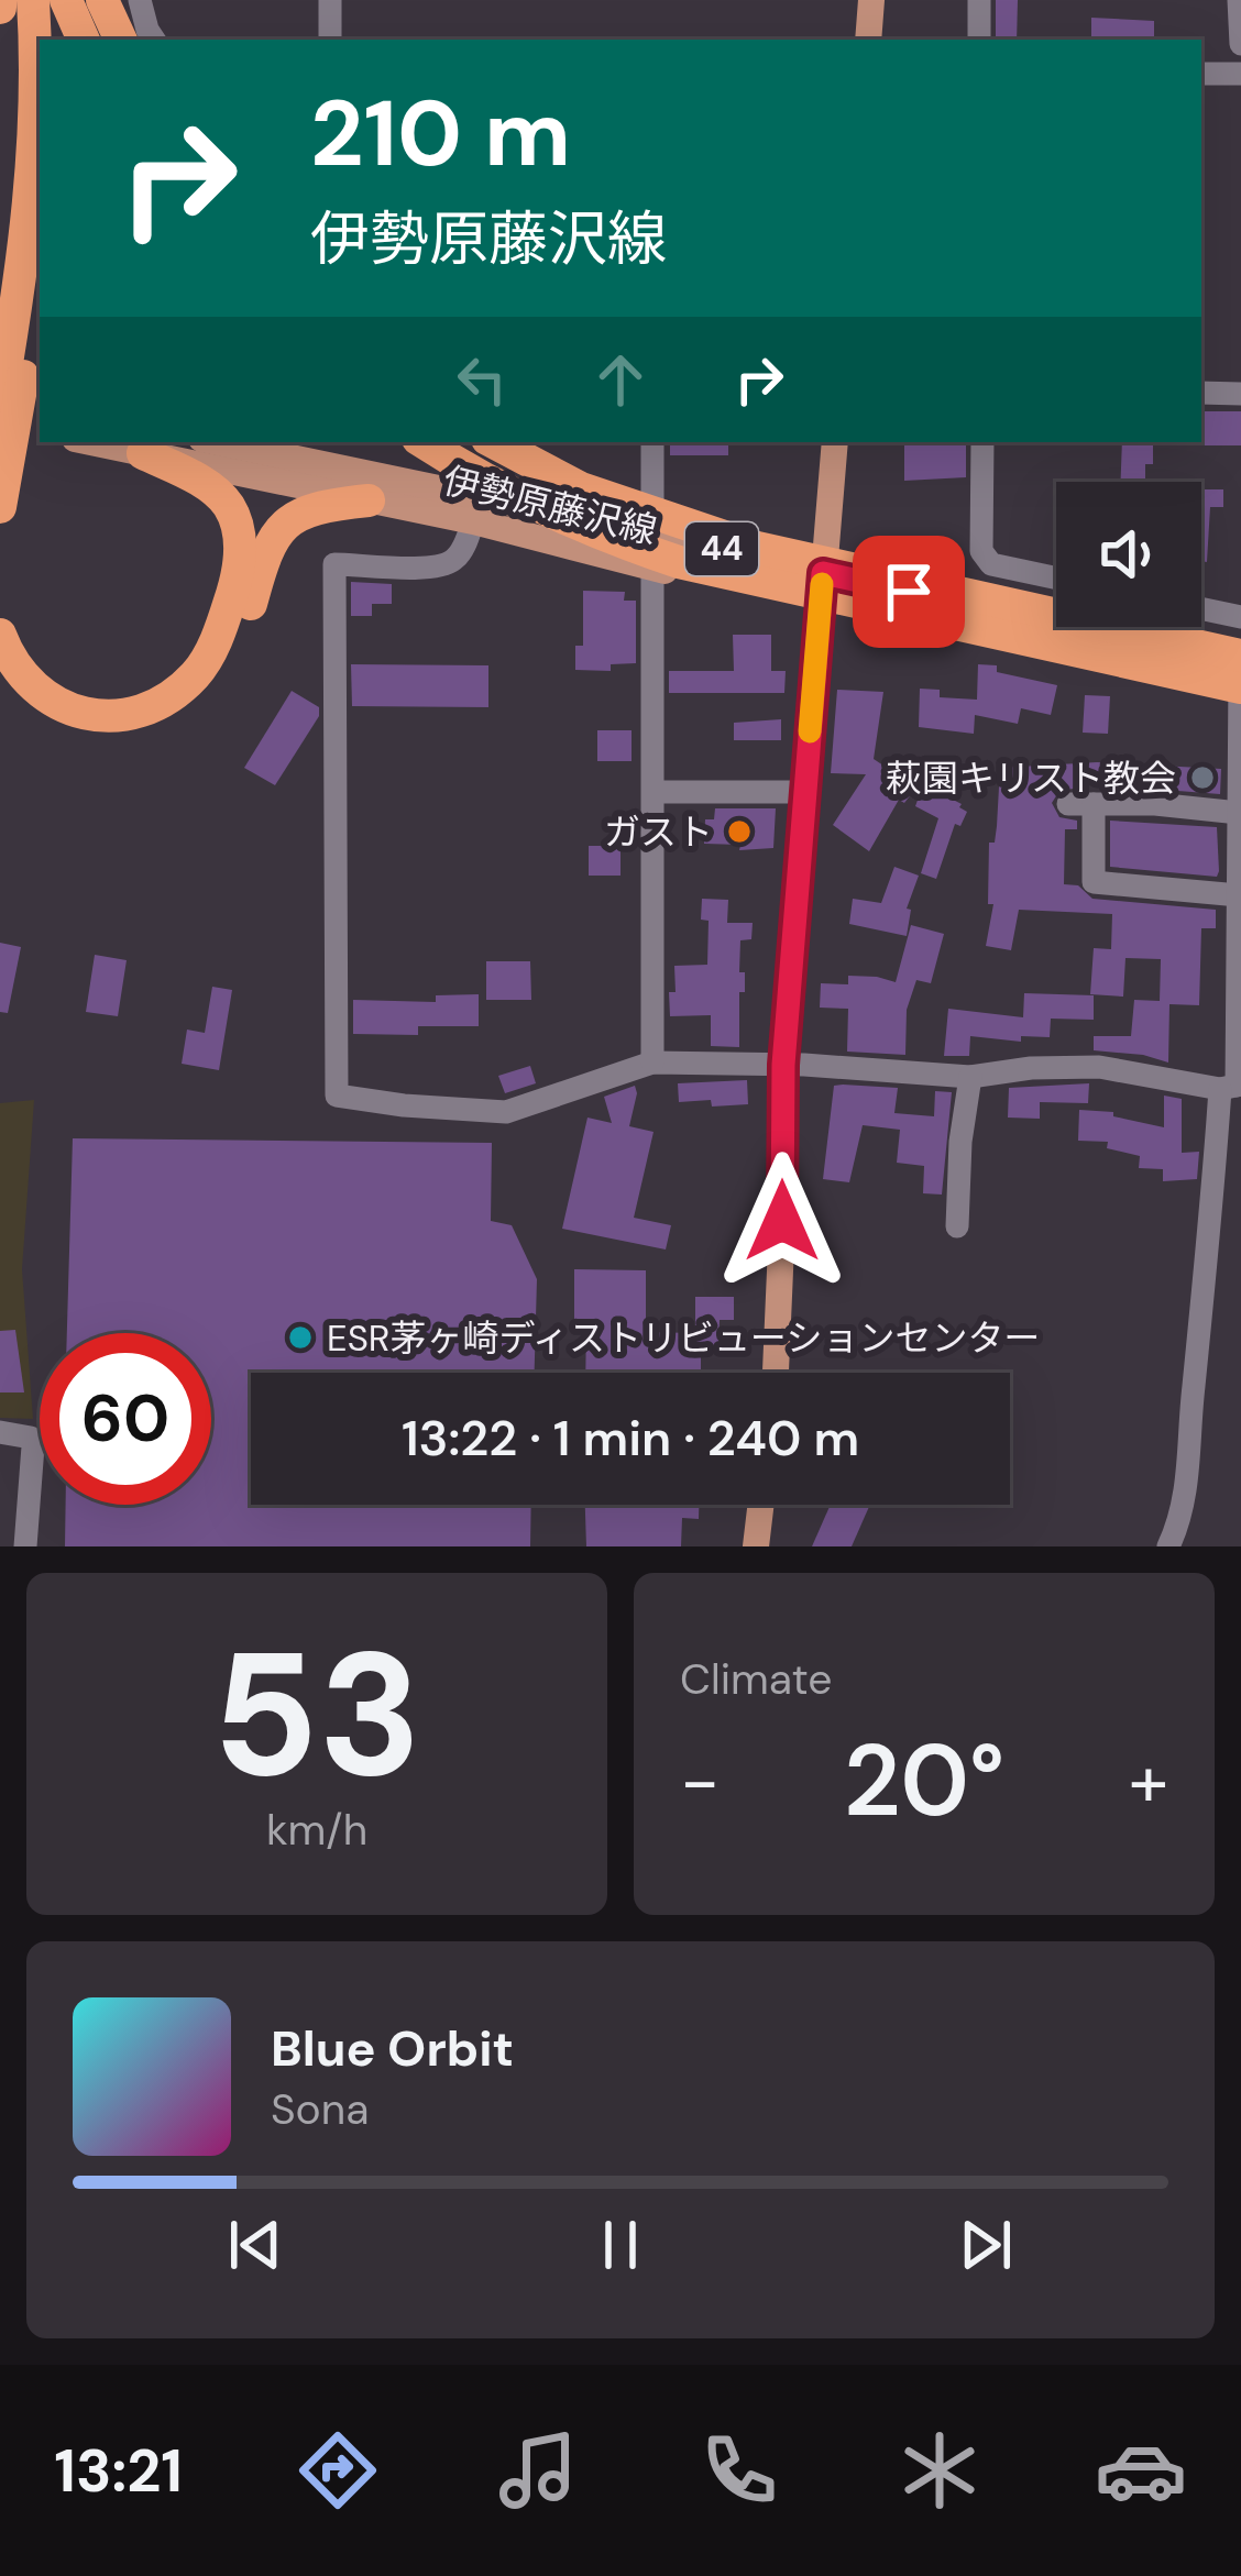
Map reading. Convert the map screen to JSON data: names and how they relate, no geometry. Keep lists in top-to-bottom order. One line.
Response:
{"streets":{"main road":["伊勢原藤沢線","44"]},"places":["萩園キリスト教会","ガスト","ESR茅ヶ崎ディストリビューションセンター"],"page":{"turn":["210 m","伊勢原藤沢線"],"limit":"60","trip":"13:22 · 1 min · 240 m","tile":[["53","km/h"],"Climate"],"heat":["−","20°","+"],"song":["Blue Orbit","Sona"],"tabs":"13:21"}}
